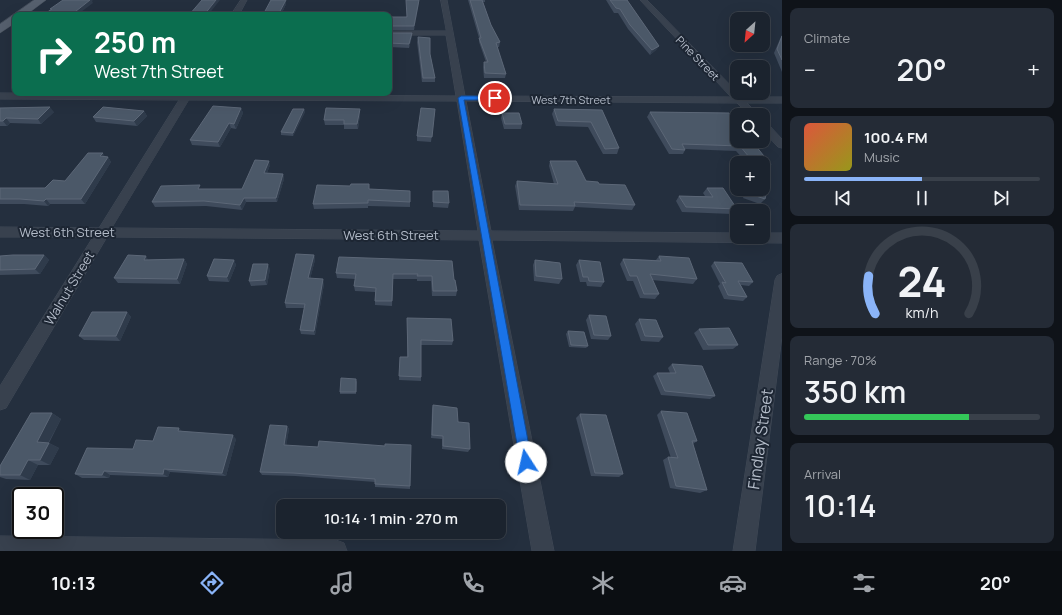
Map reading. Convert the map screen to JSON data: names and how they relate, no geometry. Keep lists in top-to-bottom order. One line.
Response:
{"streets":{"street":["Pine Street","West 7th Street","West 6th Street","Walnut Street","Findlay Street"]},"crossings":[["West 6th Street","Walnut Street"]],"north":"bottom left","page":{"tile":["Climate",["Range · 70%","350 km"],["Arrival","10:14"]],"map_buttons":["+","−"],"turn":["250 m","West 7th Street"],"heat":["−","20°","+"],"song":["100.4 FM","Music"],"limit":"30","trip":"10:14 · 1 min · 270 m","tabs":["10:13","20°"],"gauge":["24","km/h"]}}
